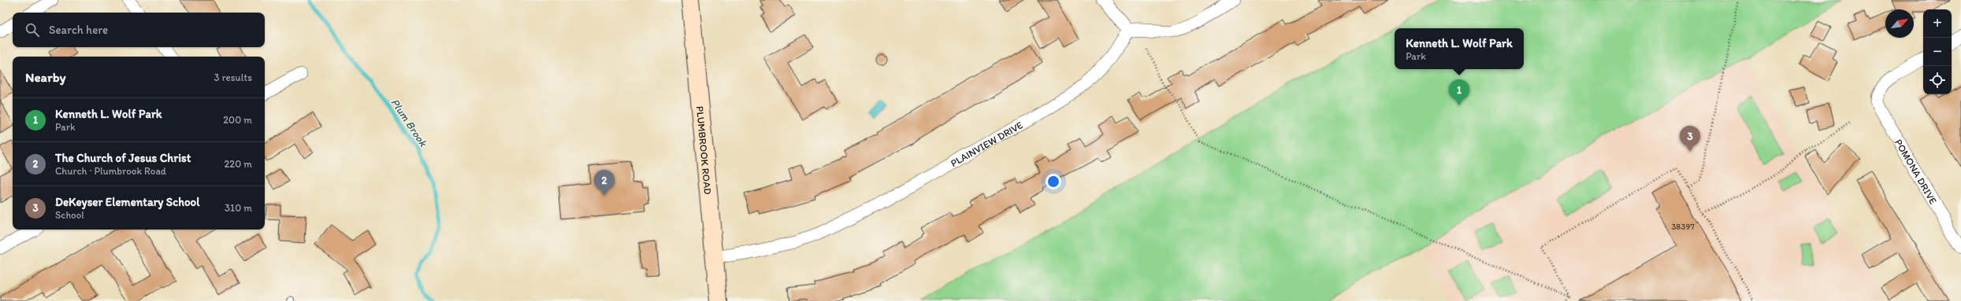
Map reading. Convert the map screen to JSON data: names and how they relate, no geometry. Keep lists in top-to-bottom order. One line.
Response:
{"streets":{"street":["PLAINVIEW DRIVE","PLUMBROOK ROAD","POMONA DRIVE"]},"crossings":[["PLAINVIEW DRIVE","PLUMBROOK ROAD"]],"water":["Plum Brook"],"house_numbers":["38397"],"north":"top right","page":{"map_buttons":["+","−"],"search":"Search here","popup":["Kenneth L. Wolf Park","Park"],"heading":["Nearby","3 results"],"pins":["1","3","2"],"list":[{"mark":"1","name":"Kenneth L. Wolf Park","note":"Park","value":"200 m"},{"mark":"2","name":"The Church of Jesus Christ","note":"Church · Plumbrook Road","value":"220 m"},{"mark":"3","name":"DeKeyser Elementary School","note":"School","value":"310 m"}]}}
